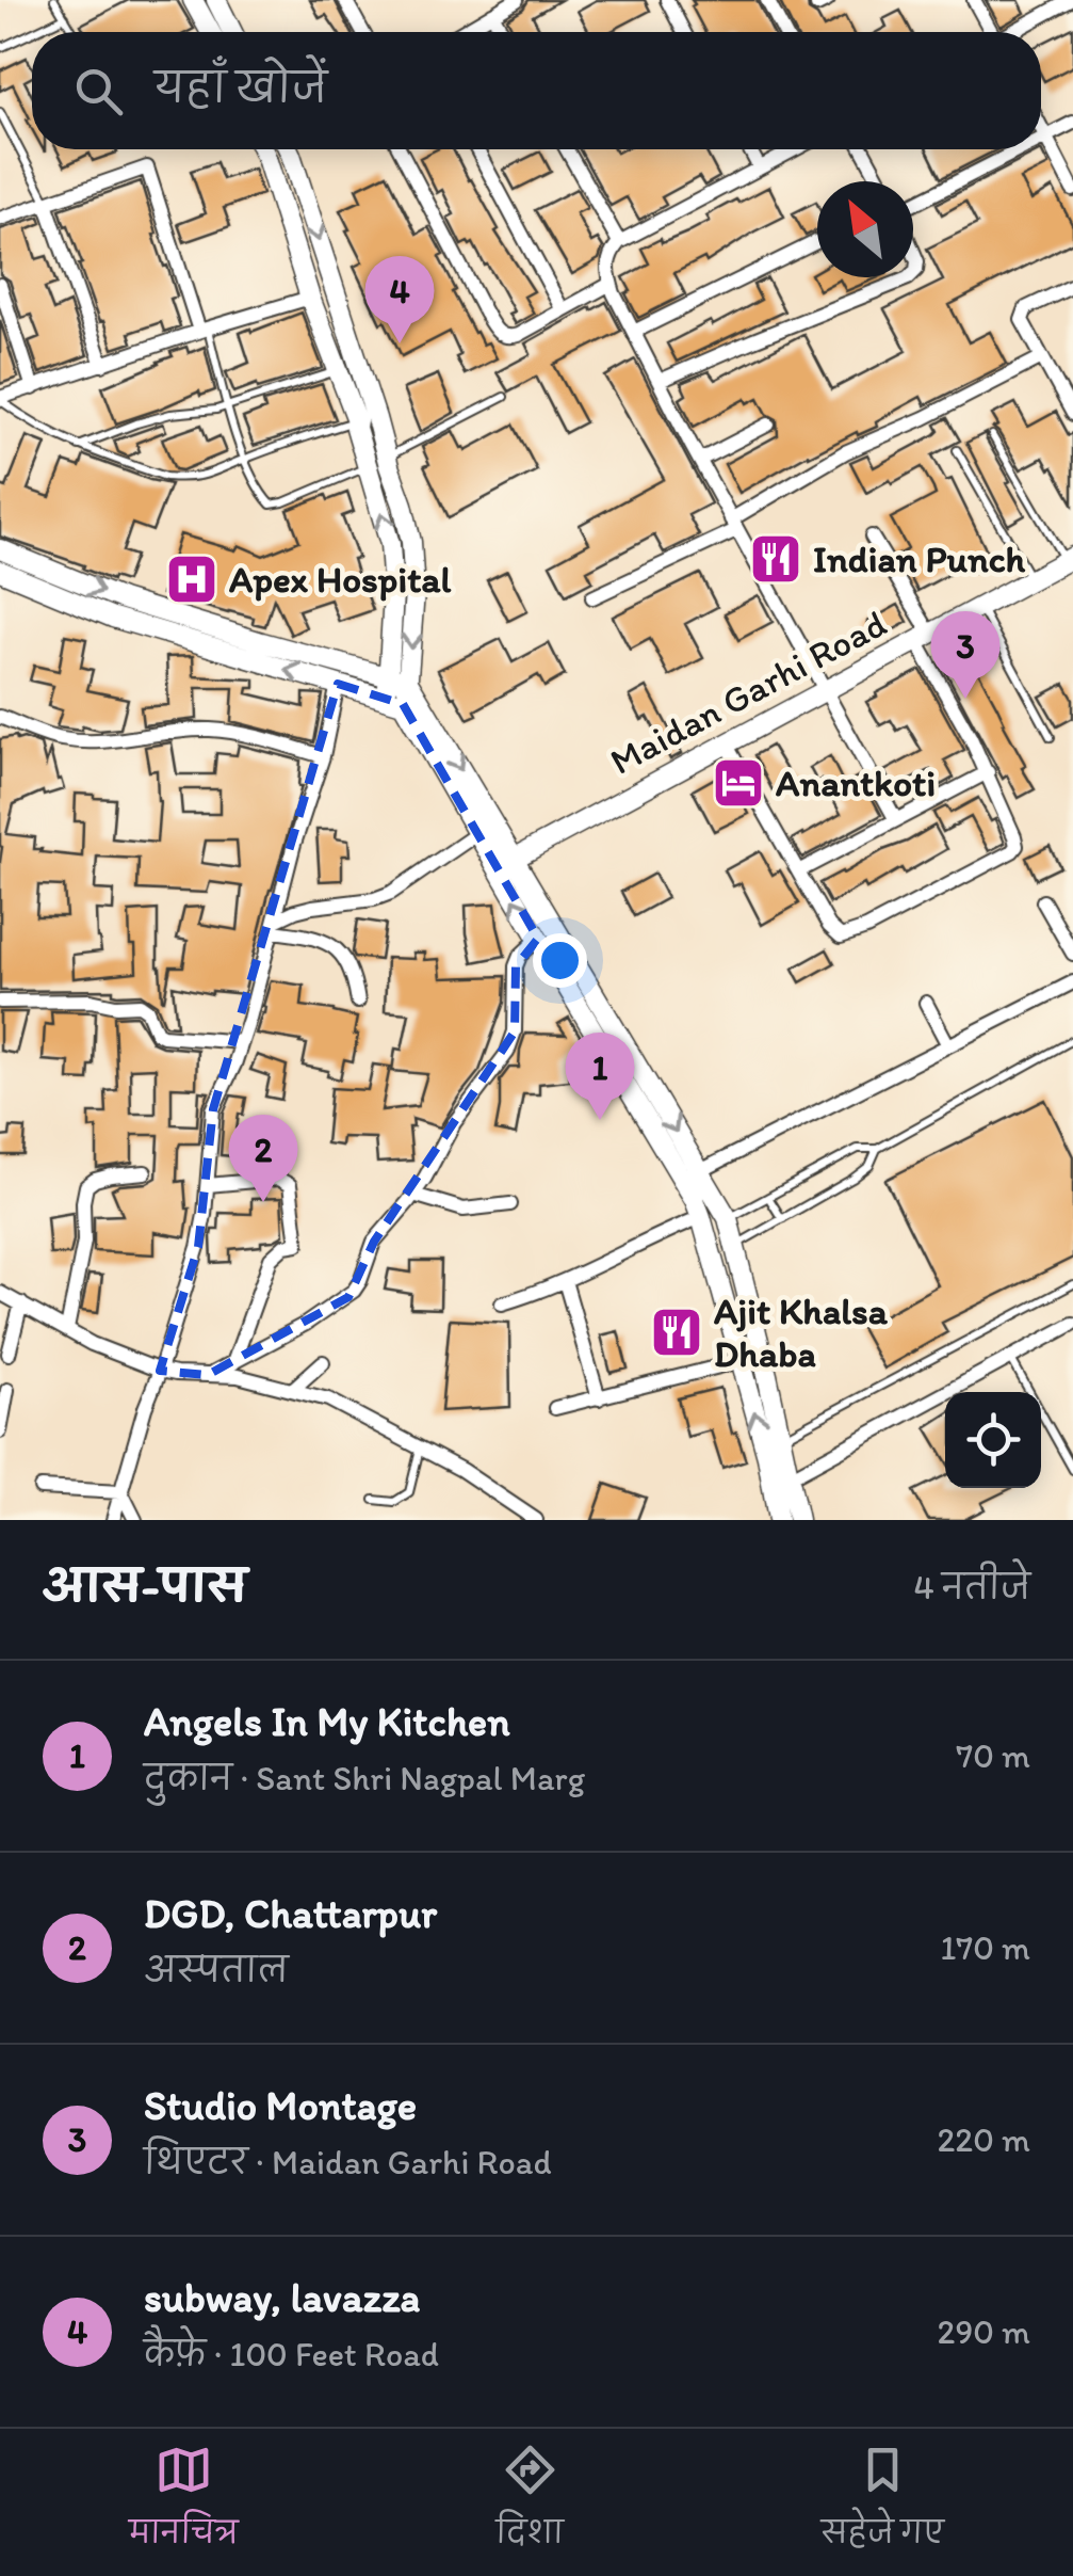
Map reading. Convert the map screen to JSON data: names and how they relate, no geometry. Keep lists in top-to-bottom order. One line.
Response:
{"streets":{"main road":["Maidan Garhi Road"]},"places":{"restaurant":["Indian Punch","Ajit Khalsa Dhaba"],"hospital":["Apex Hospital"],"hotel":["Anantkoti"]},"north":"top left","page":{"search":"यहाँ खोजें","pins":["4","3","1","2"],"heading":["आस-पास","4 नतीजे"],"list":[{"mark":"1","name":"Angels In My Kitchen","note":"दुकान · Sant Shri Nagpal Marg","value":"70 m"},{"mark":"2","name":"DGD, Chattarpur","note":"अस्पताल","value":"170 m"},{"mark":"3","name":"Studio Montage","note":"थिएटर · Maidan Garhi Road","value":"220 m"},{"mark":"4","name":"subway, lavazza","note":"कैफ़े · 100 Feet Road","value":"290 m"}],"nav":["मानचित्र","दिशा","सहेजे गए"]}}
